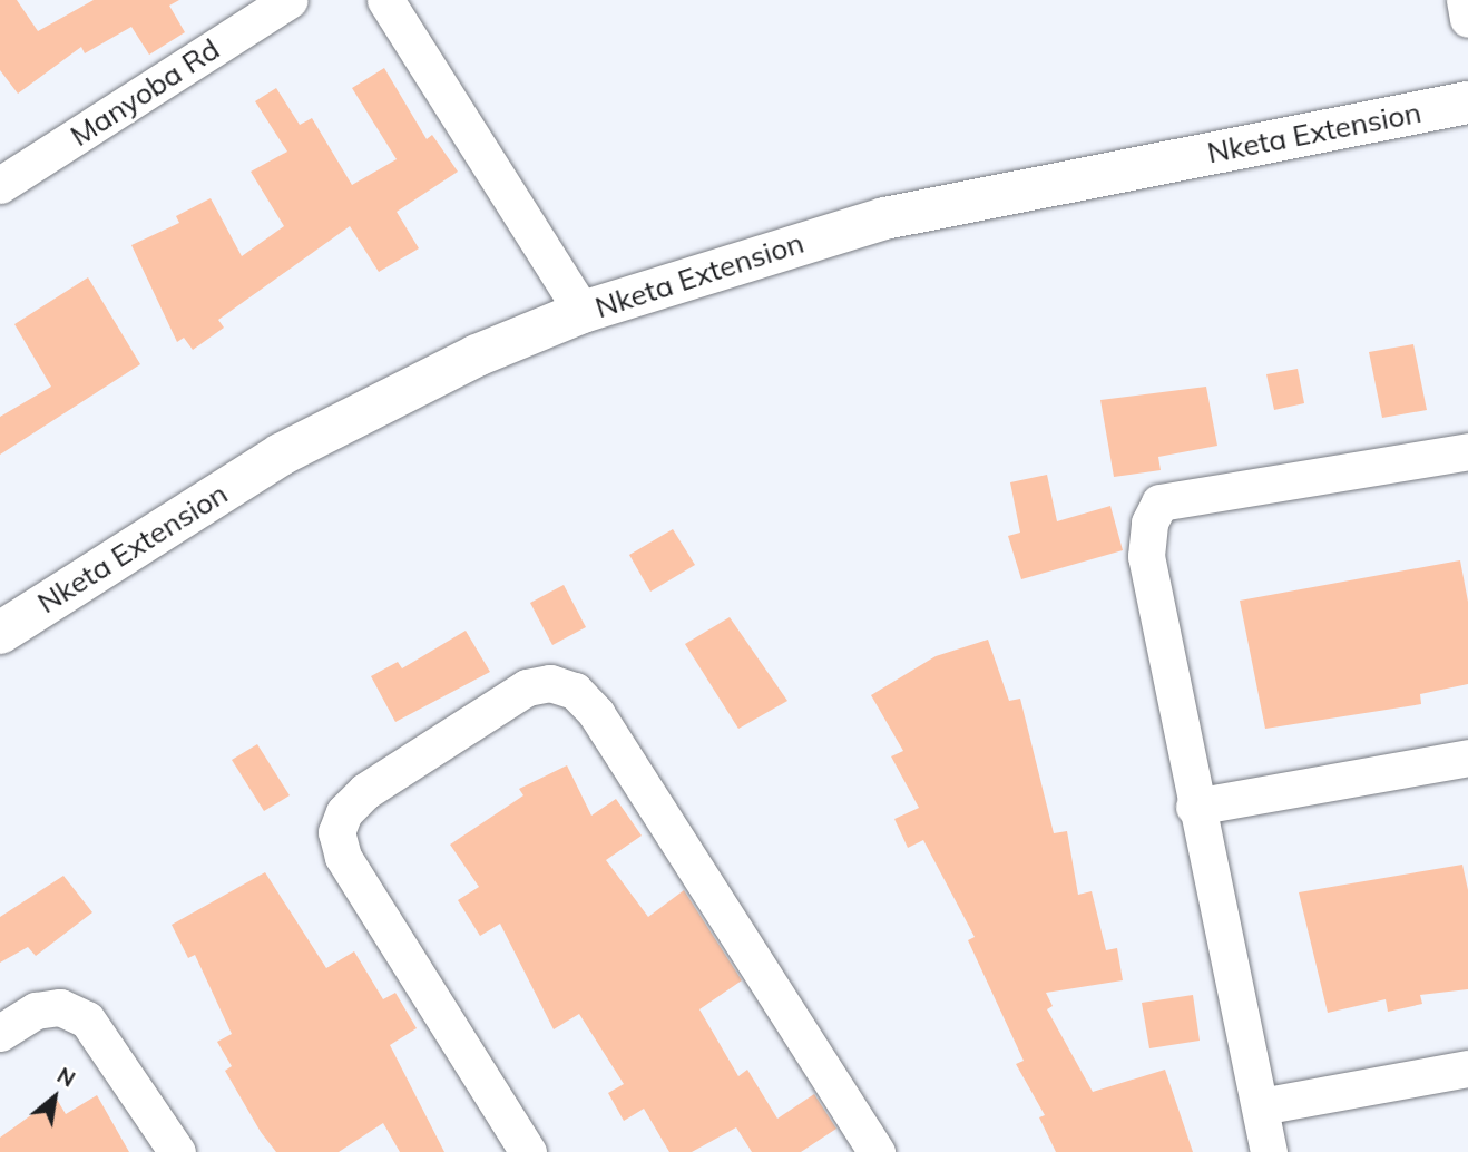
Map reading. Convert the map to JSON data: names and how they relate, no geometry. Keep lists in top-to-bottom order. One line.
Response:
{"streets":{"street":["Manyoba Rd","Nketa Extension"]},"north":"top right"}
